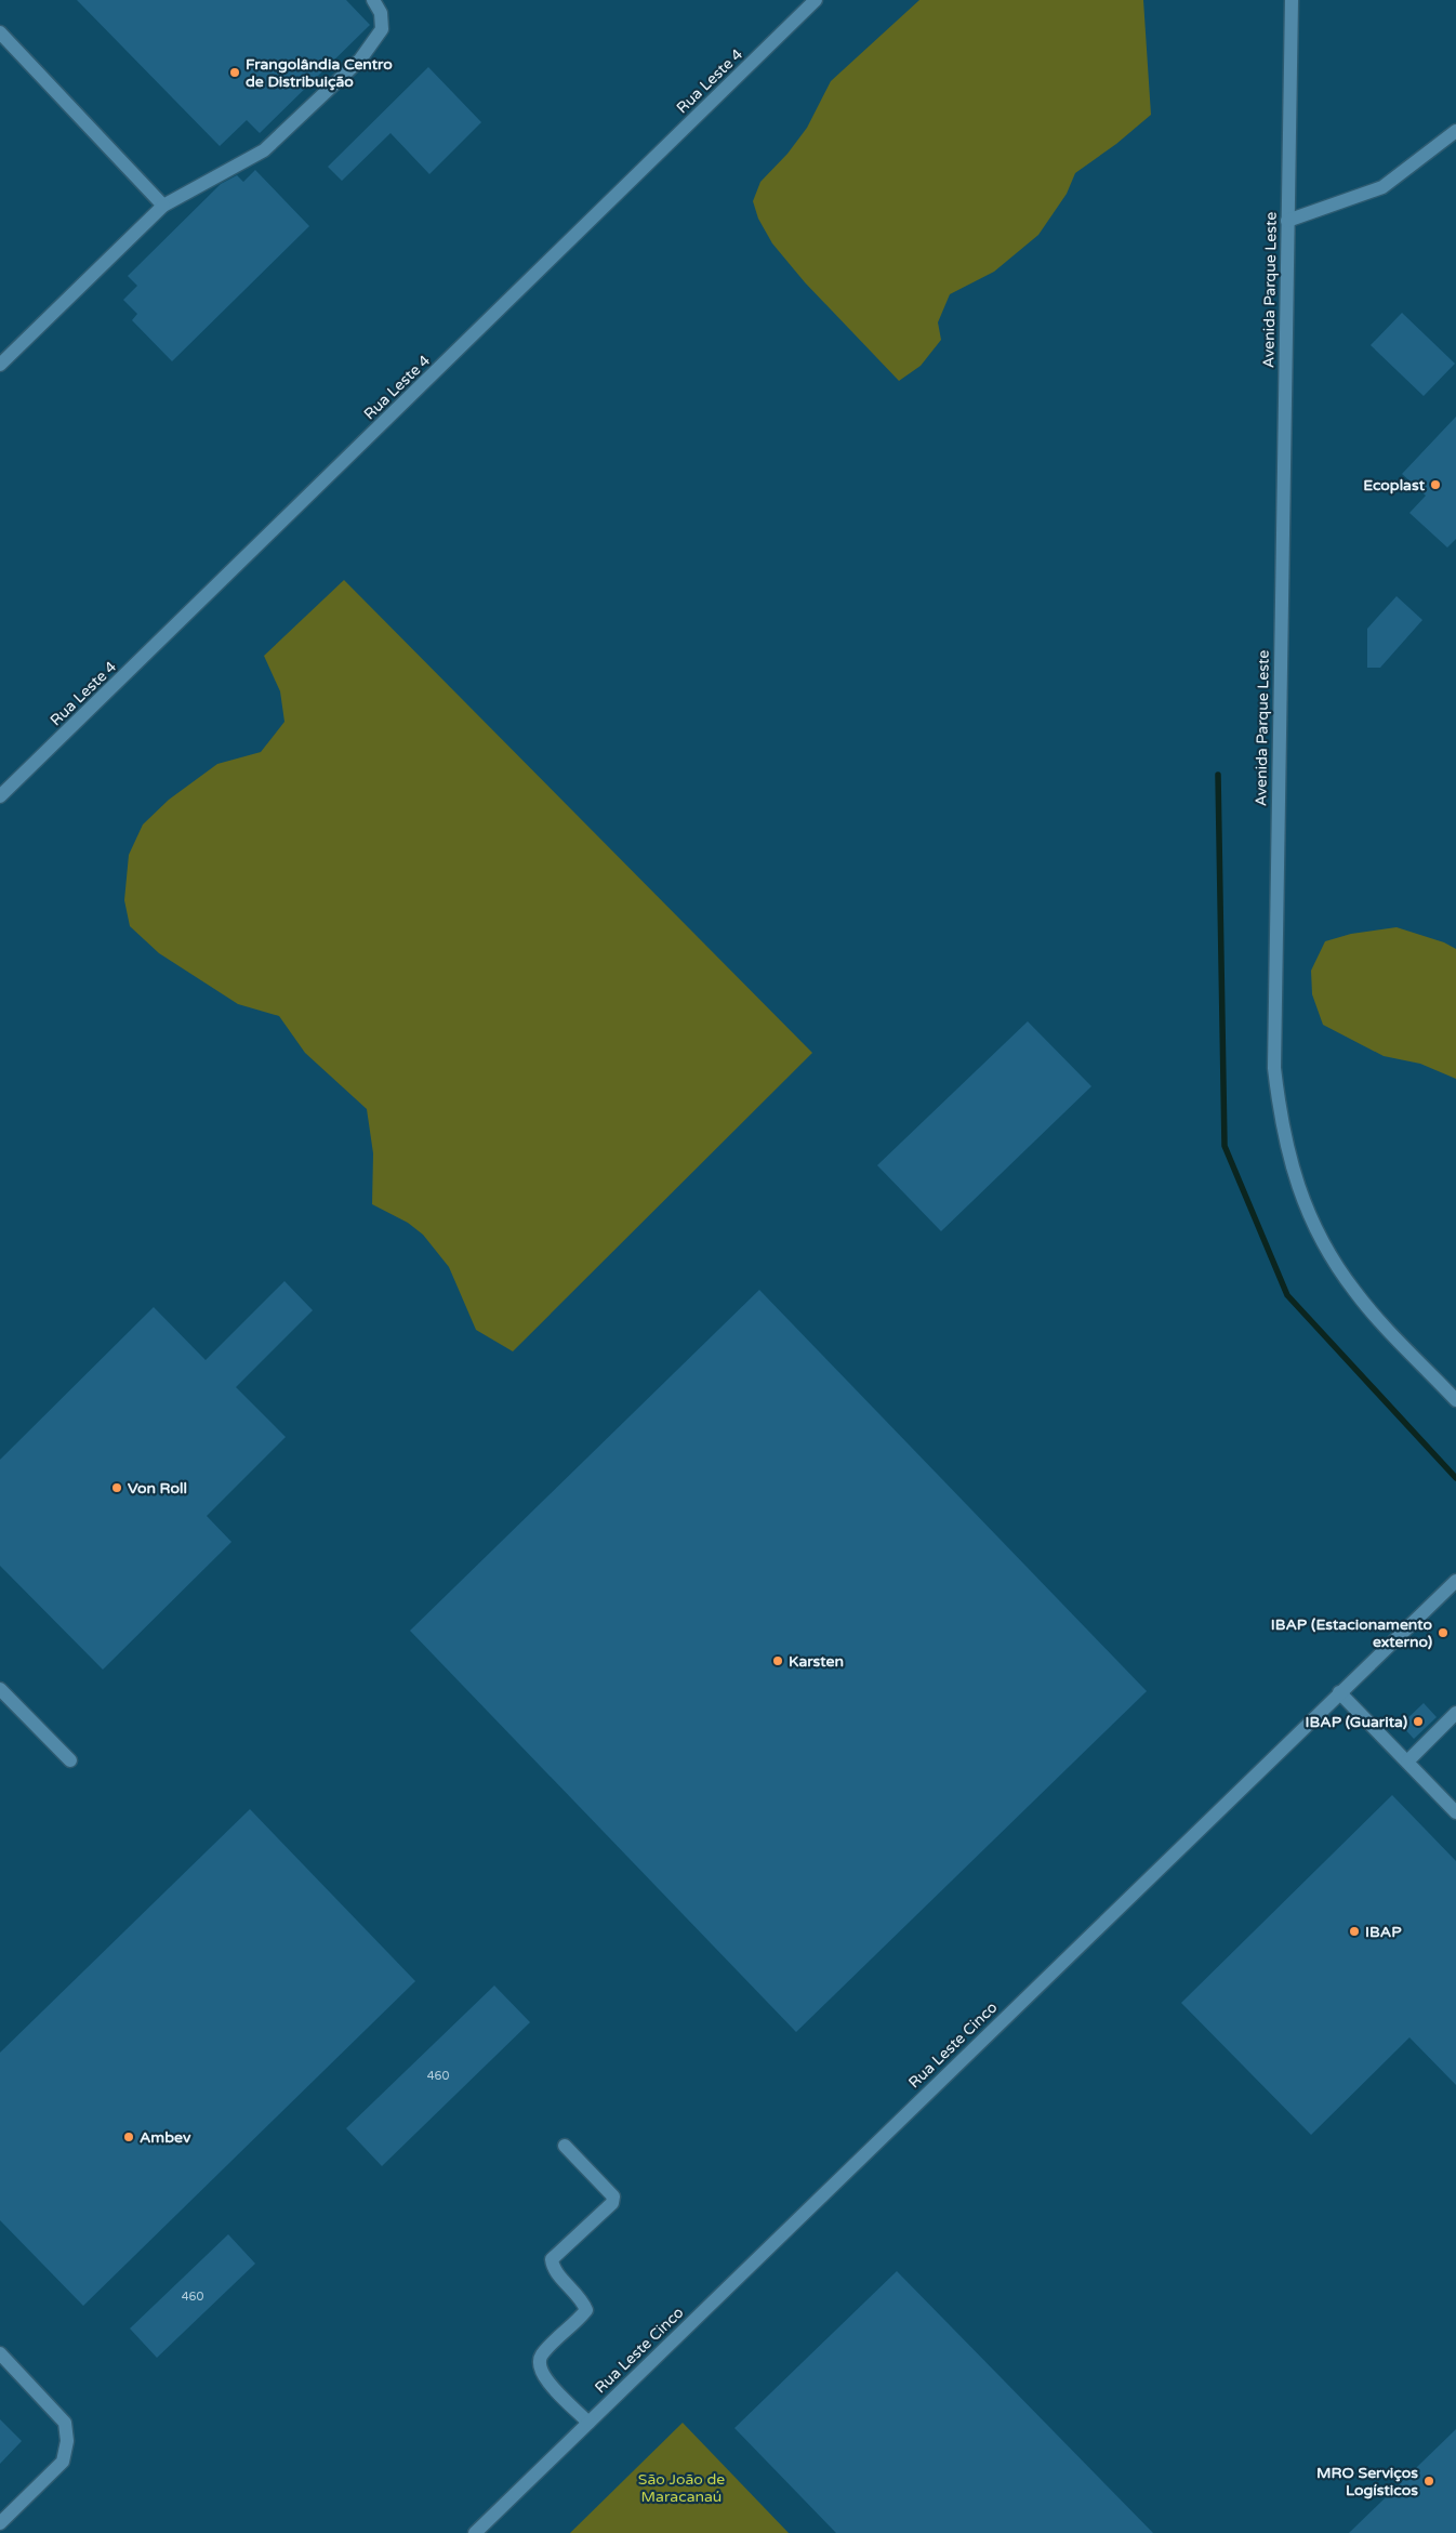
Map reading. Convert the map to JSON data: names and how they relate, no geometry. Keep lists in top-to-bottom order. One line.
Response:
{"streets":{"street":["Rua Leste 4","Avenida Parque Leste","Rua Leste Cinco"]},"parks":["São João de Maracanaú"],"places":["Frangolândia Centro de Distribuição","Ecoplast","Von Roll","IBAP (Estacionamento externo)","Karsten","IBAP (Guarita)","IBAP","Ambev","MRO Serviços Logísticos"],"house_numbers":["460","460"]}
